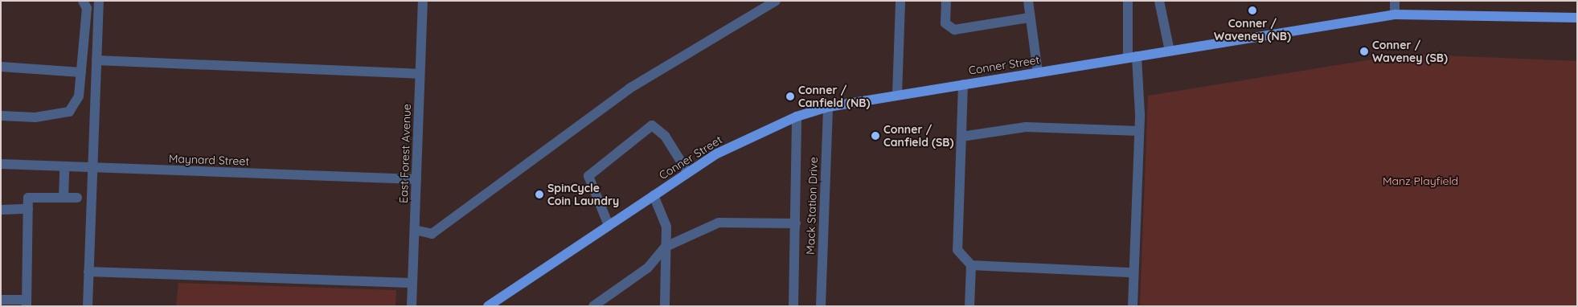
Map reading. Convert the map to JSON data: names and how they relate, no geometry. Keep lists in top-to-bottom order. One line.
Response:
{"streets":{"main road":["Conner Street"],"street":["East Forest Avenue","Maynard Street","Mack Station Drive"]},"crossings":[["Conner Street","Mack Station Drive"],["East Forest Avenue","Maynard Street"]],"parks":["Manz Playfield"],"places":["Conner / Waveney (NB)","Conner / Waveney (SB)","Conner / Canfield (NB)","Conner / Canfield (SB)","SpinCycle Coin Laundry"]}
